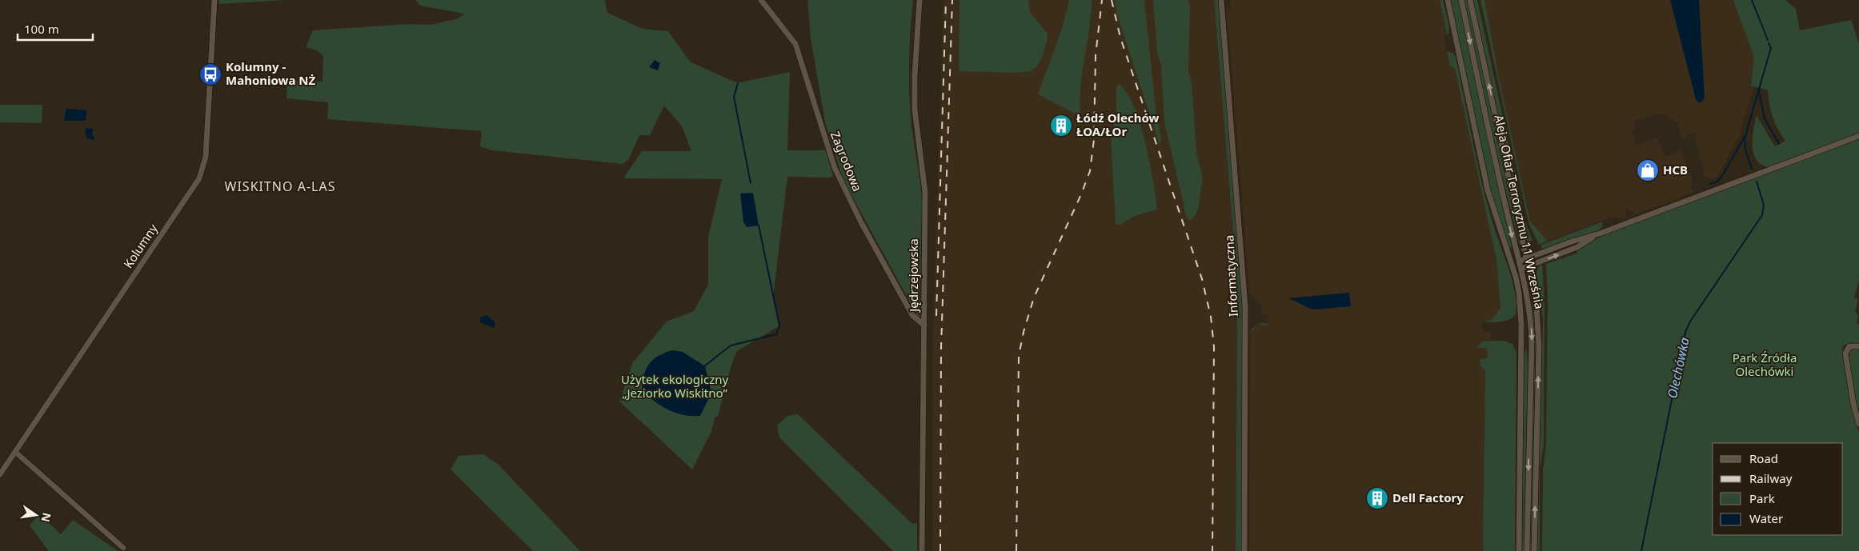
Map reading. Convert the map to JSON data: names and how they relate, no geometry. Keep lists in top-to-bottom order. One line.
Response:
{"streets":{"street":["Zagrodowa","Aleja Ofiar Terroryzmu 11 Września","Kolumny","Jędrzejowska","Informatyczna"]},"crossings":[["Zagrodowa","Jędrzejowska"]],"districts":["WISKITNO A-LAS"],"water":["Olechówka"],"parks":["Park Źródła Olechówki","Użytek ekologiczny „Jeziorko Wiskitno”"],"places":{"bus stop":["Kolumny - Mahoniowa NŻ"],"building":["Łódź Olechów ŁOA/ŁOr","Dell Factory"],"shop":["HCB"]},"legend":["Road","Railway","Park","Water"],"scale_bar":"100 m","north":"right"}
